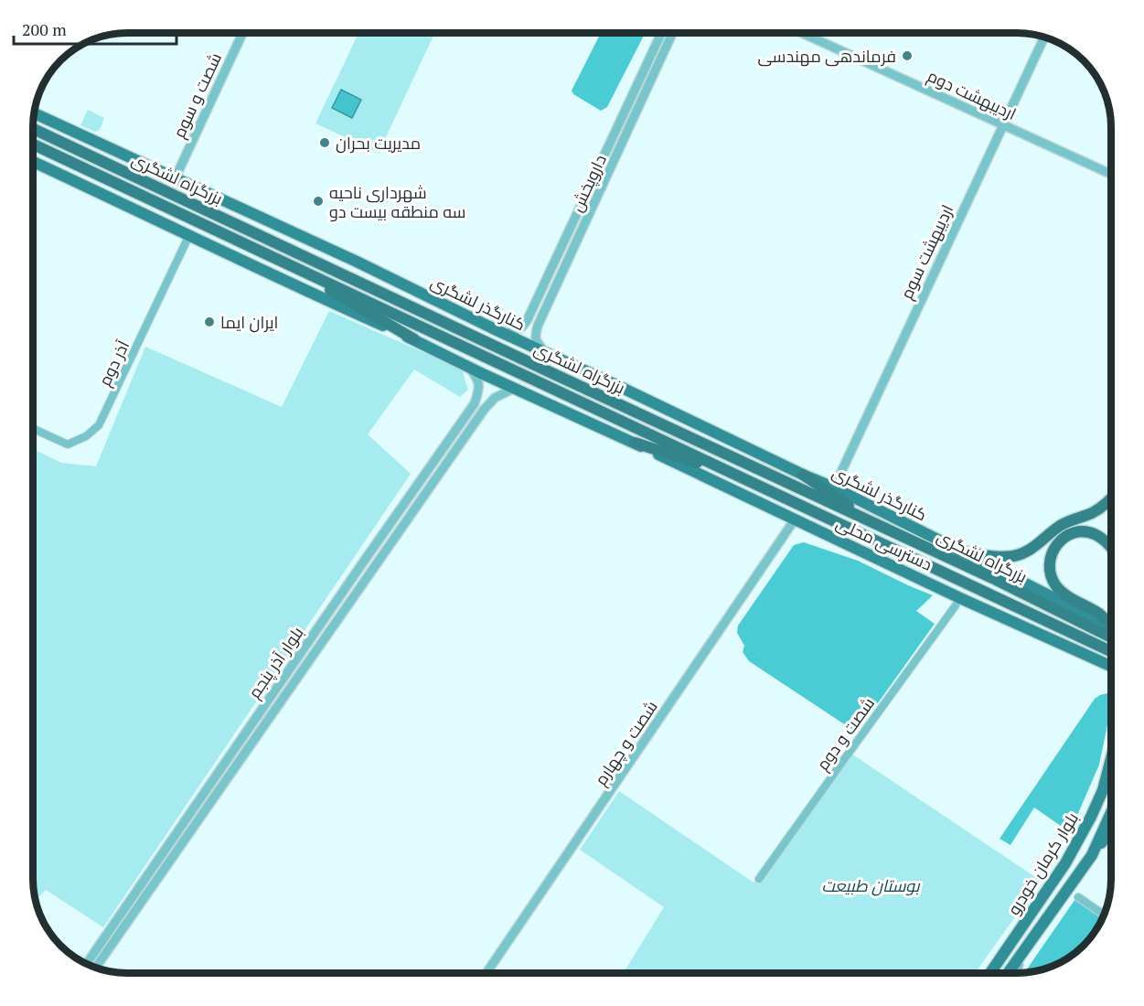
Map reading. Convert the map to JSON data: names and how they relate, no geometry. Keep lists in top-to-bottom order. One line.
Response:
{"streets":{"highway":["بزرگراه لشگری"],"main road":["کنارگذر لشگری","دسترسی محلی","بلوار کرمان خودرو"],"street":["اردیبهشت دوم","شصت و سوم","داروپخش","اردیبهشت سوم","آذر دوم","بلوار آذر پنجم","شصت و دوم","شصت و چهارم"]},"crossings":[["اردیبهشت دوم","اردیبهشت سوم"],["شصت و سوم","کنارگذر لشگری"],["اردیبهشت سوم","کنارگذر لشگری"],["دسترسی محلی","شصت و چهارم"]],"parks":["بوستان طبیعت"],"places":["فرماندهی مهندسی","مدیریت بحران","شهرداری ناحیه سه منطقه بیست دو","ایران ایما"],"scale_bar":"200 m"}
